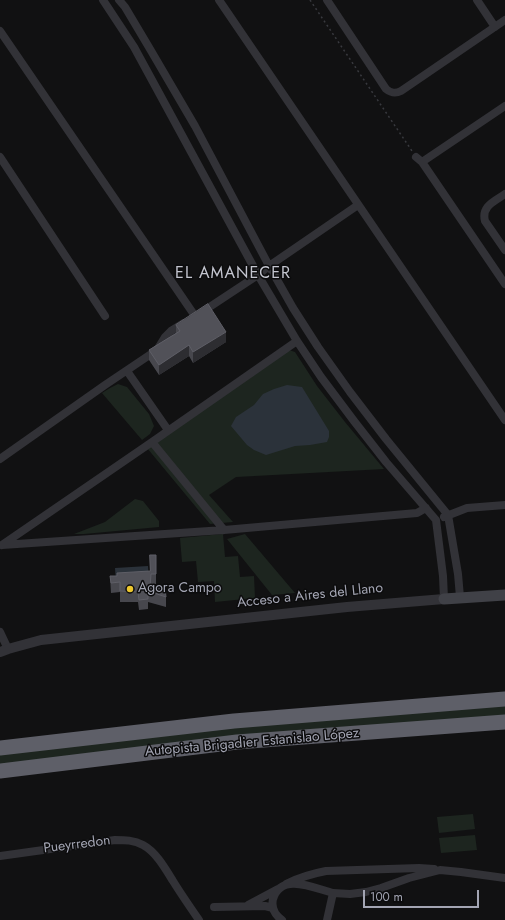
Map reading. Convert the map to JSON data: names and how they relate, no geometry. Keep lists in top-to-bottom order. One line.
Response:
{"streets":{"highway":["Autopista Brigadier Estanislao López"],"main road":["Acceso a Aires del Llano"],"street":["Pueyrredon"]},"districts":["EL AMANECER"],"places":["Agora Campo"],"scale_bar":"100 m"}
